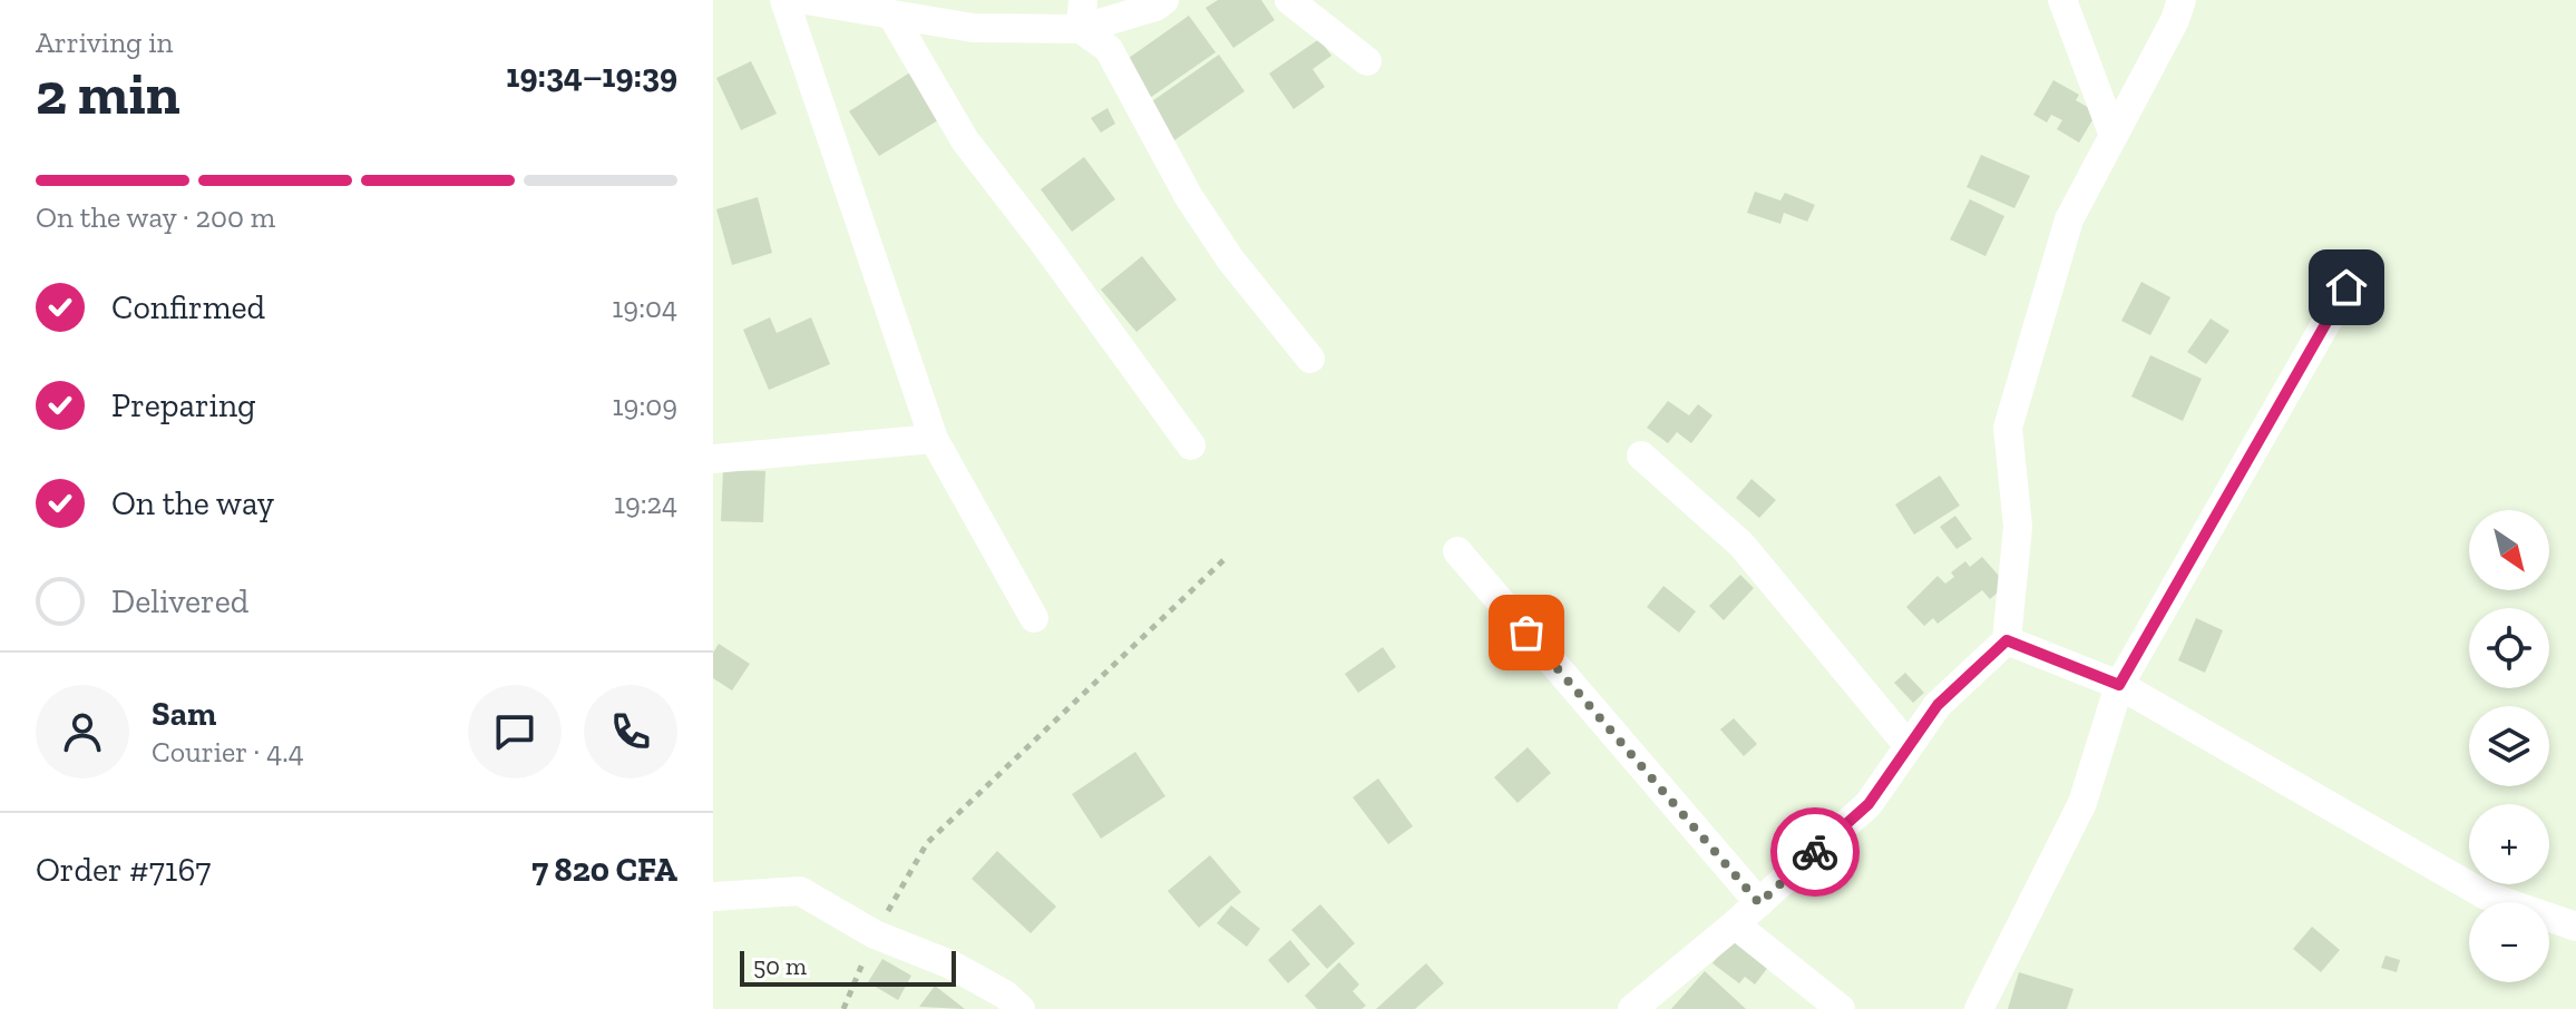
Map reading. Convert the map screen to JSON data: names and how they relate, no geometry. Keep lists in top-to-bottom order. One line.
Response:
{"scale_bar":"50 m","north":"bottom right","page":{"heading":["2 min","Arriving in","19:34–19:39"],"panel":["Sam","Courier · 4.4","Order #7167","7 820 CFA"],"bar":"On the way · 200 m","list":[["Confirmed","19:04"],["Preparing","19:09"],["On the way","19:24"],"Delivered"],"map_buttons":["+","−"],"scale":"50 m"}}
